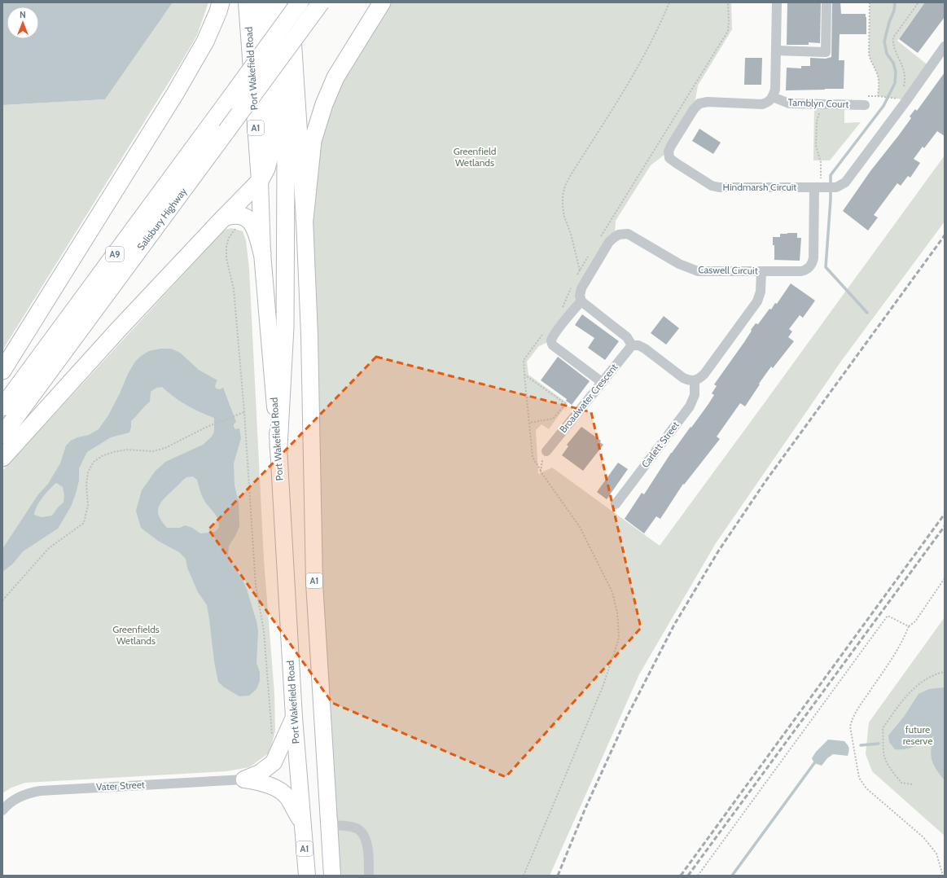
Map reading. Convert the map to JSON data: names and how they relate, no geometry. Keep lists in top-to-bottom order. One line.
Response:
{"streets":{"highway":["Port Wakefield Road","A1","Salisbury Highway","A9"],"street":["Tamblyn Court","Hindmarsh Circuit","Caswell Circuit","Broadwater Crescent","Carlett Street","Vater Street"]},"crossings":[["Tamblyn Court","Hindmarsh Circuit"],["Hindmarsh Circuit","Caswell Circuit"]],"parks":["Greenfield Wetlands","Greenfields Wetlands","future reserve"],"north":"top"}
